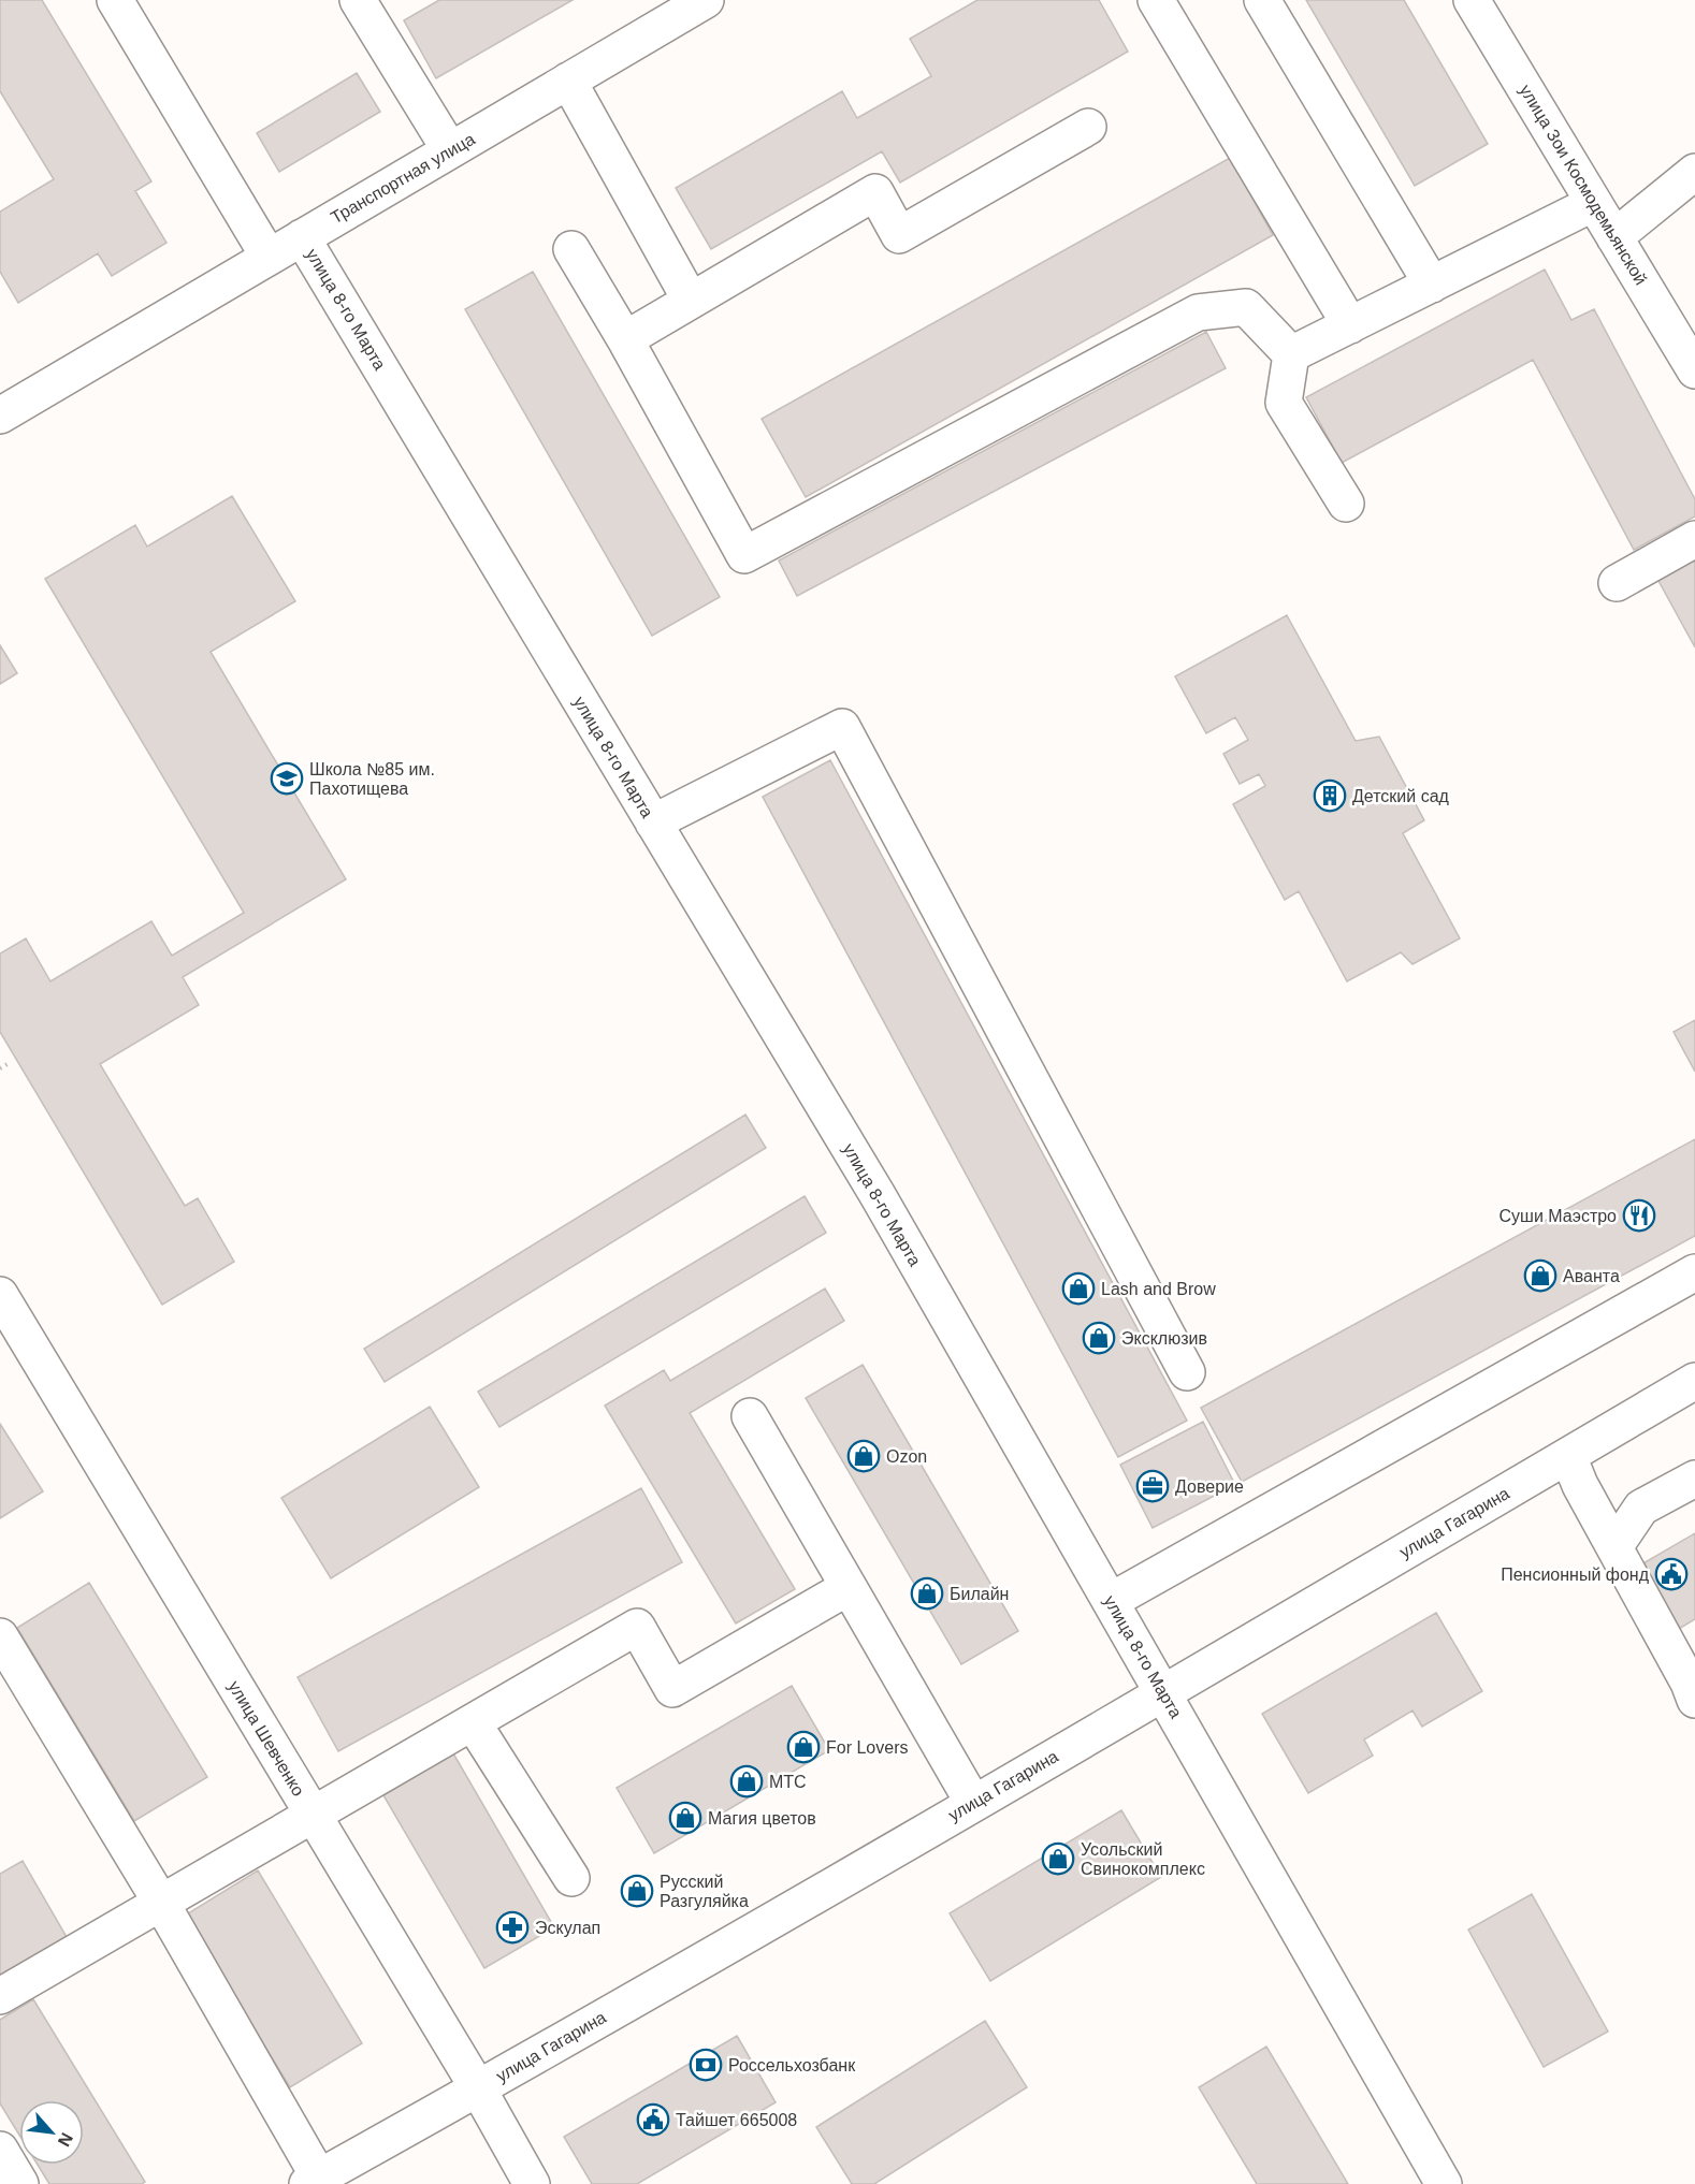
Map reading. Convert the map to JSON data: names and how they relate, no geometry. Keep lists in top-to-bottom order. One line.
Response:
{"streets":{"street":["Транспортная улица","улица Зои Космодемьянской","улица 8-го Марта","улица Гагарина","улица Шевченко"]},"crossings":[["Транспортная улица","улица 8-го Марта"],["улица 8-го Марта","улица Гагарина"],["улица Гагарина","улица Шевченко"]],"places":{"school or university":["Школа №85 им. Пахотищева"],"building":["Детский сад"],"restaurant":["Суши Маэстро"],"shop":["Аванта","Lash and Brow","Эксклюзив","Ozon","Билайн","For Lovers","МТС","Магия цветов","Усольский Свинокомплекс","Русский Разгуляйка"],"office":["Доверие"],"public building":["Пенсионный фонд","Тайшет 665008"],"pharmacy":["Эскулап"],"bank":["Россельхозбанк"]},"north":"bottom right"}
